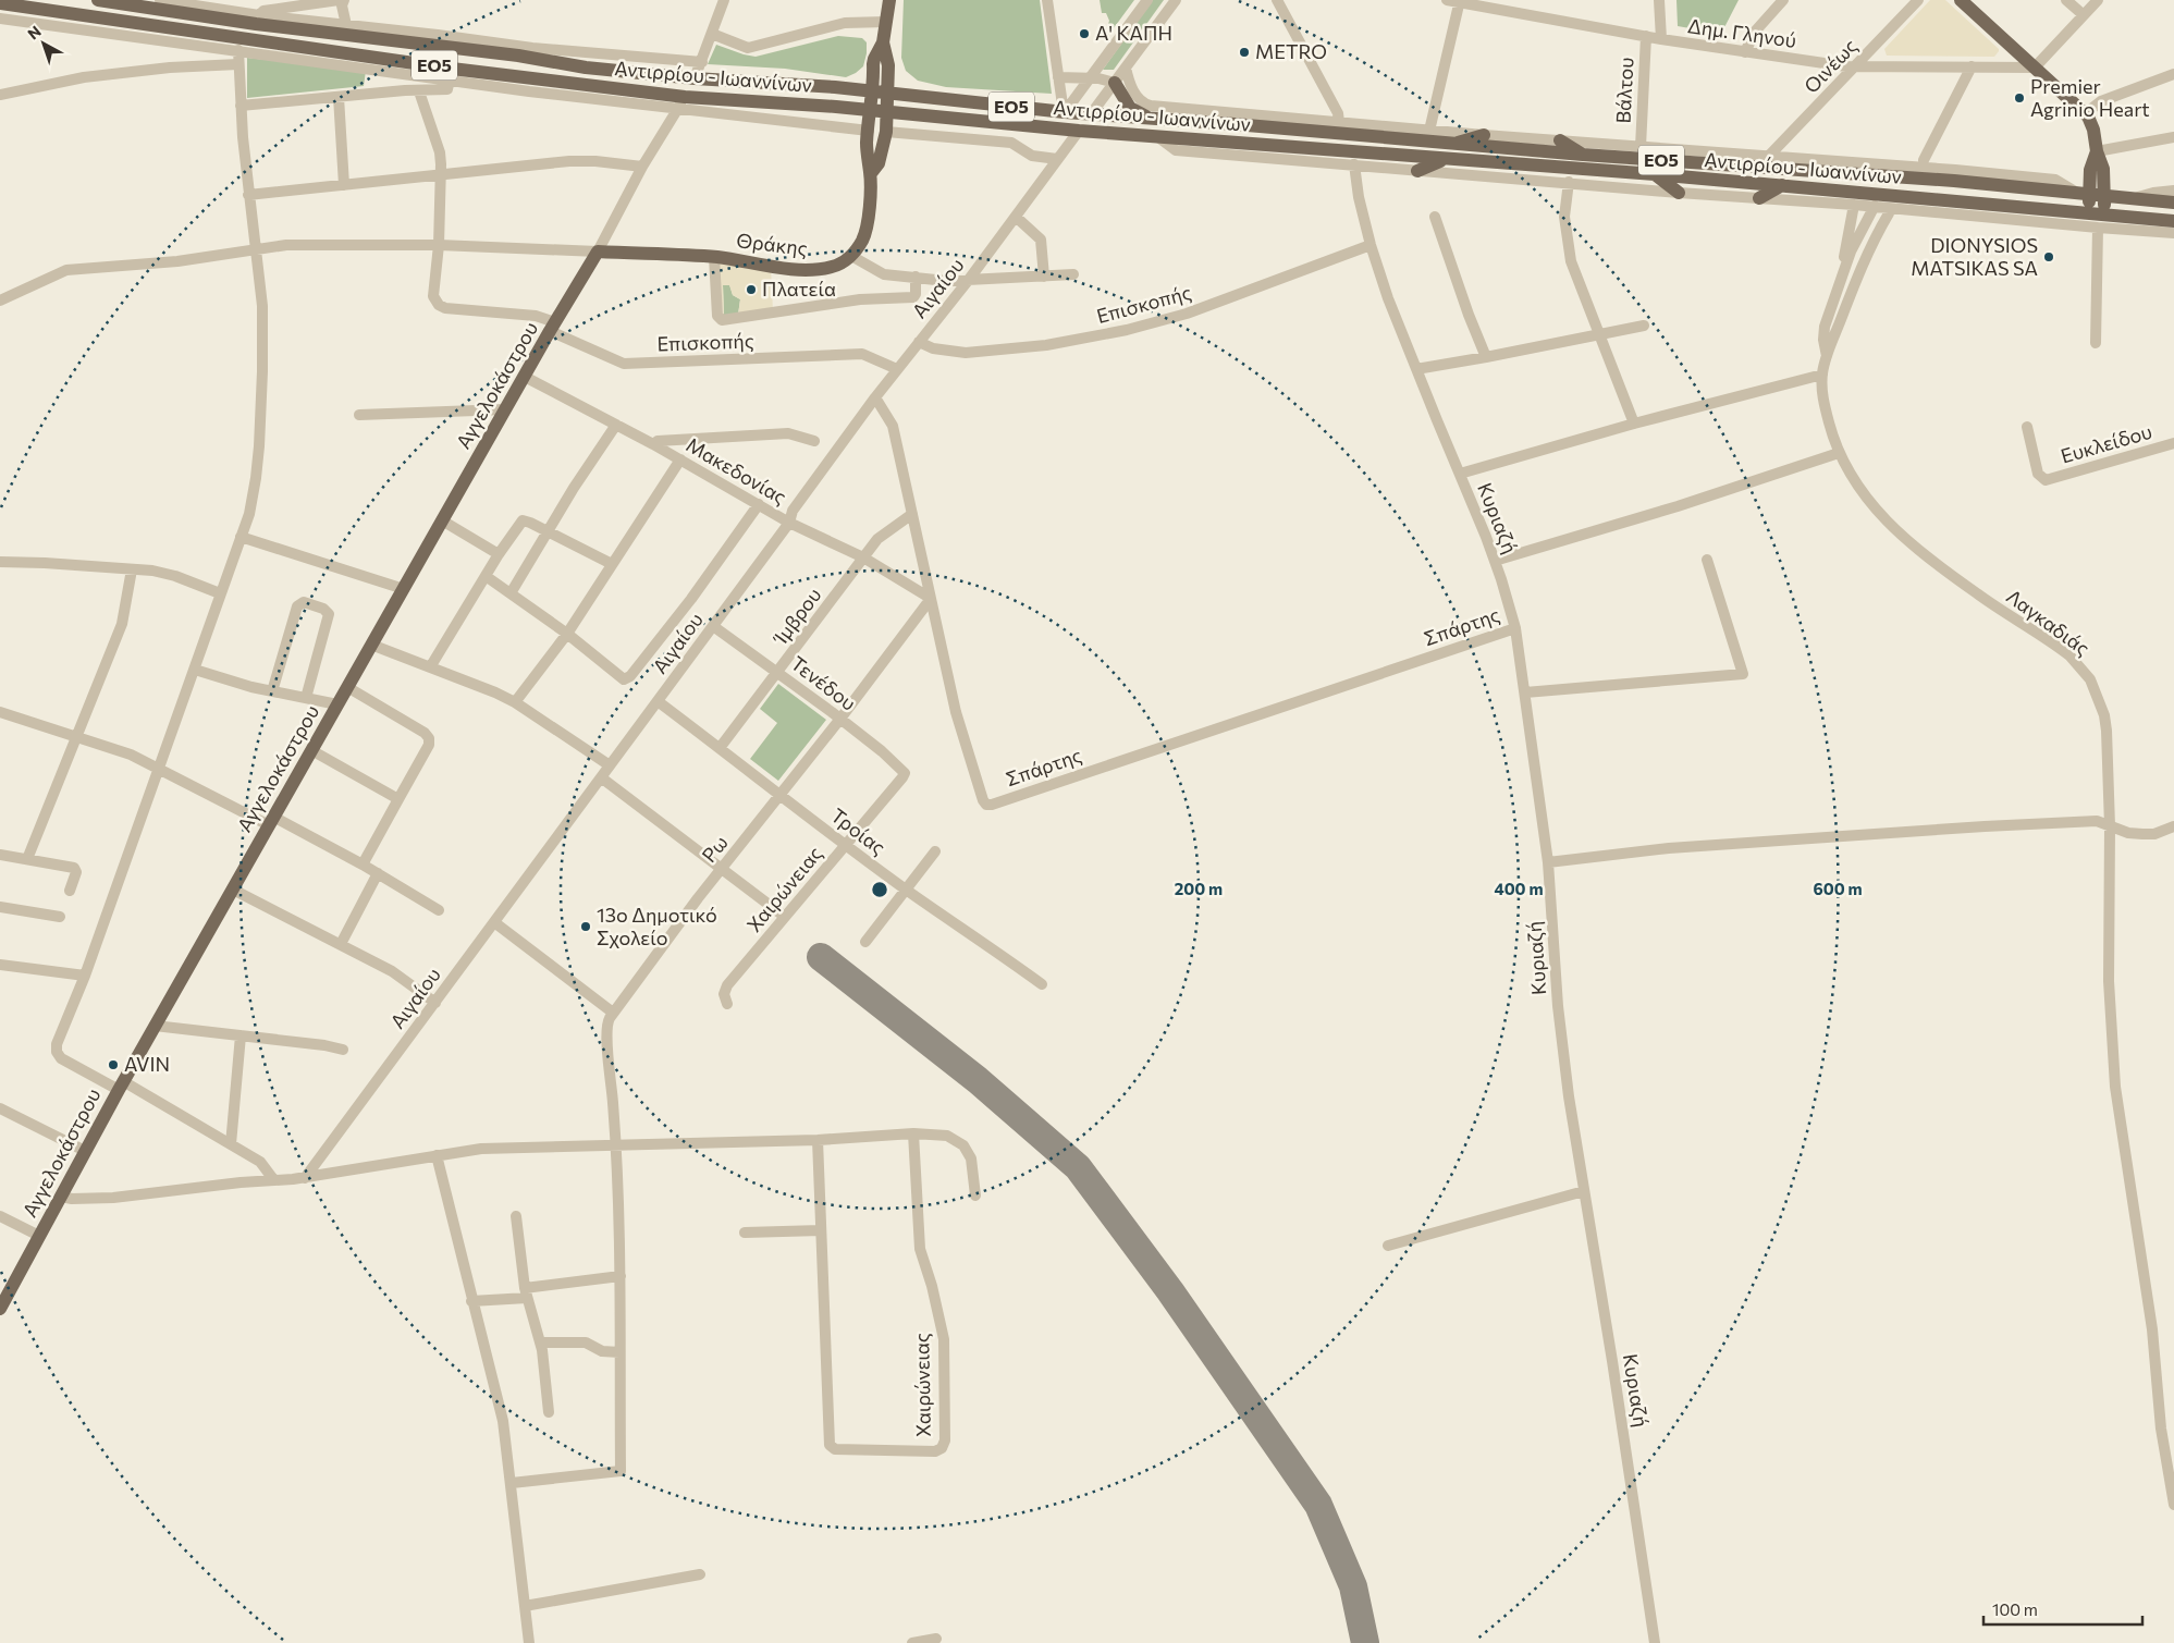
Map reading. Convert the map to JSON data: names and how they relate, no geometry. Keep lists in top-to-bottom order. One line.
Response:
{"streets":{"main road":["ΕΟ5","Αντιρρίου - Ιωαννίνων","Θράκης","Αγγελοκάστρου"],"street":["Δημ. Γληνού","Οινέως","Βάλτου","Αιγαίου","Επισκοπής","Ευκλείδου","Μακεδονίας","Κυριαζή","Ίμβρου","Λαγκαδιάς","Σπάρτης","Τενέδου","Τροίας","Ρω","Χαιρώνειας"]},"crossings":[["Δημ. Γληνού","Οινέως"],["Δημ. Γληνού","Βάλτου"],["Αντιρρίου - Ιωαννίνων","Αιγαίου"],["Θράκης","Αγγελοκάστρου"],["Αιγαίου","Επισκοπής"],["Αιγαίου","Μακεδονίας"],["Αιγαίου","Σπάρτης"],["Αιγαίου","Τενέδου"],["Αιγαίου","Τροίας"],["Επισκοπής","Αγγελοκάστρου"],["Επισκοπής","Κυριαζή"],["Αγγελοκάστρου","Μακεδονίας"],["Μακεδονίας","Ίμβρου"],["Μακεδονίας","Σπάρτης"],["Μακεδονίας","Ρω"],["Κυριαζή","Σπάρτης"],["Ίμβρου","Σπάρτης"],["Ίμβρου","Τενέδου"],["Ίμβρου","Τροίας"],["Σπάρτης","Ρω"],["Τενέδου","Ρω"],["Τενέδου","Χαιρώνειας"],["Τροίας","Ρω"],["Τροίας","Χαιρώνειας"]],"places":["Α' ΚΑΠΗ","METRO","Premier Agrinio Heart","DIONYSIOS MATSIKAS SA","Πλατεία","13ο Δημοτικό Σχολείο","AVIN"],"scale_bar":"100 m","north":"top left","rings":["200 m","400 m","600 m"]}
